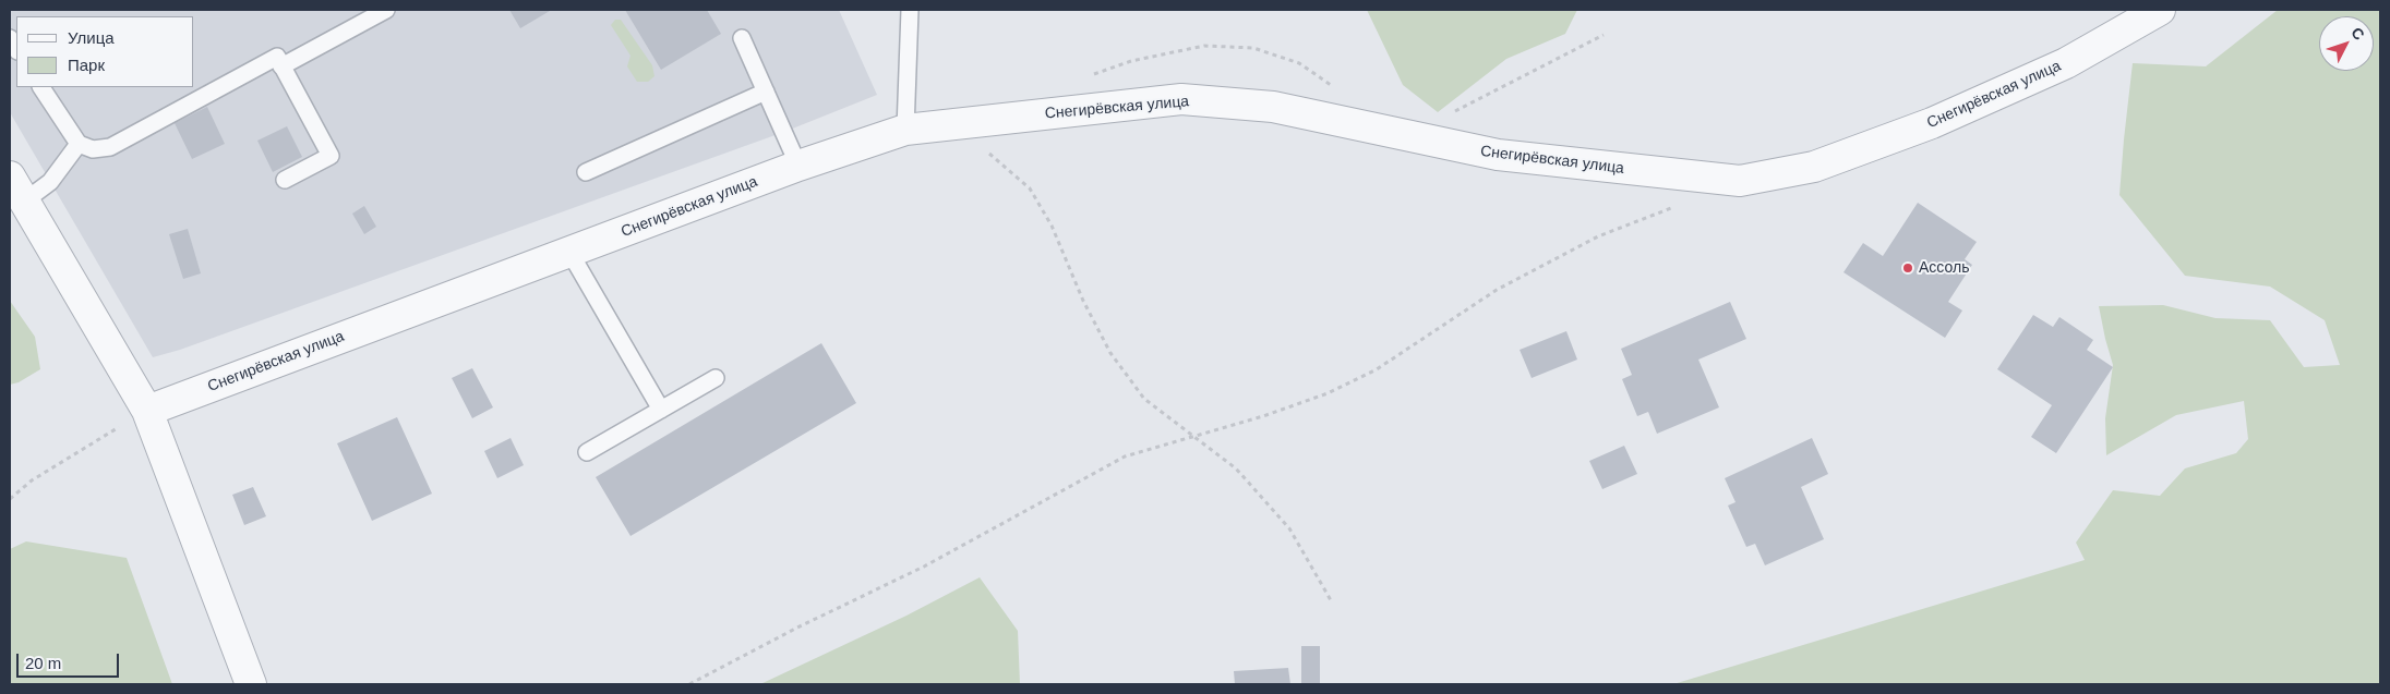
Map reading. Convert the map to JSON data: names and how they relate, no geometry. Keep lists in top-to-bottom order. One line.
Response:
{"streets":{"street":["Снегирёвская улица"]},"places":["Ассоль"],"legend":["Улица","Парк"],"scale_bar":"20 m","north":"top right"}
